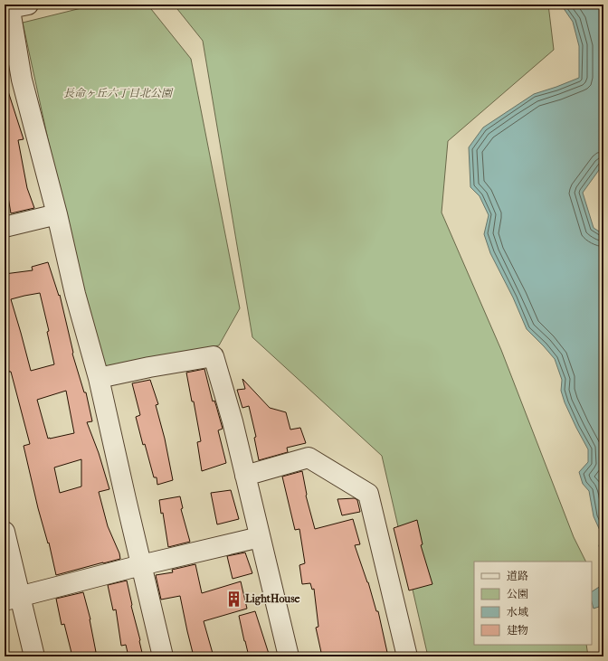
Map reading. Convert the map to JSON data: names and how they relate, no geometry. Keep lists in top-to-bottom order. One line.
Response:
{"parks":["長命ヶ丘六丁目北公園"],"places":{"building":["LightHouse"]},"legend":["道路","公園","水域","建物"]}
